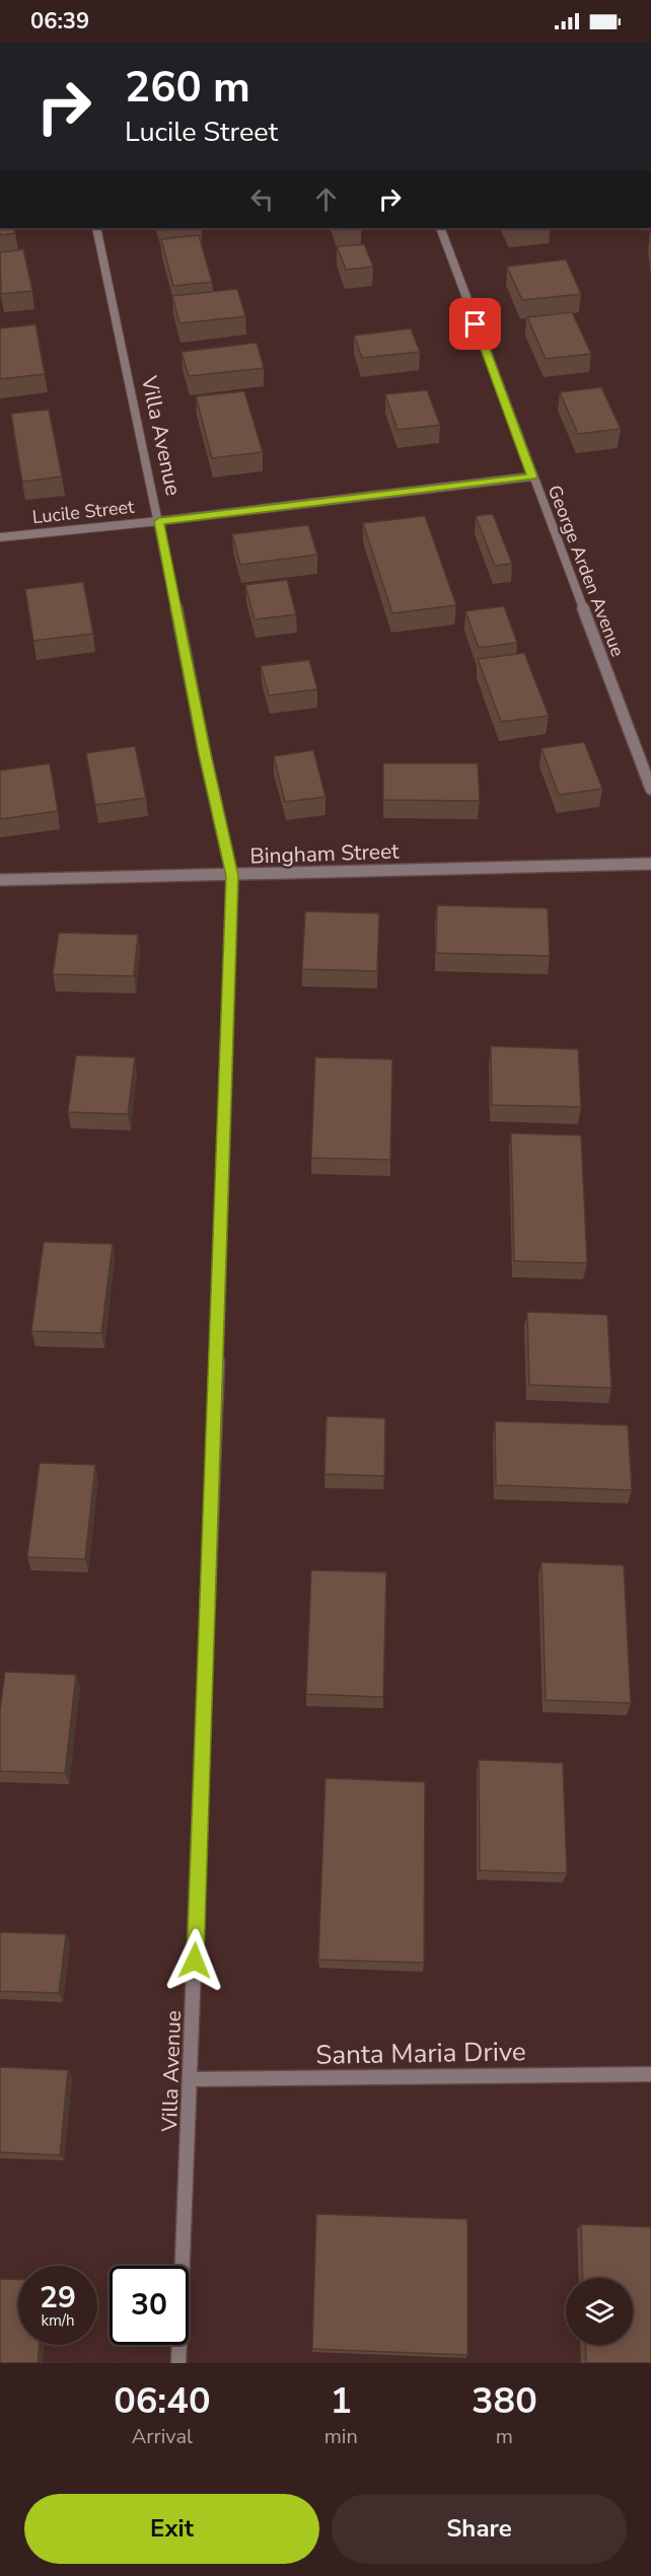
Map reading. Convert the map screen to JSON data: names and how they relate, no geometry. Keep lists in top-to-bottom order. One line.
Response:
{"streets":{"street":["Villa Avenue","Lucile Street","George Arden Avenue","Bingham Street","Santa Maria Drive"]},"crossings":[["Villa Avenue","Lucile Street"],["Villa Avenue","Bingham Street"],["Villa Avenue","Santa Maria Drive"],["Lucile Street","George Arden Avenue"]],"page":{"status":"06:39","turn":["260 m","Lucile Street"],"speed":"29 km/h","limit":"30","eta":["06:40","Arrival","1","min","380","m"],"buttons":["Exit","Share"]}}
